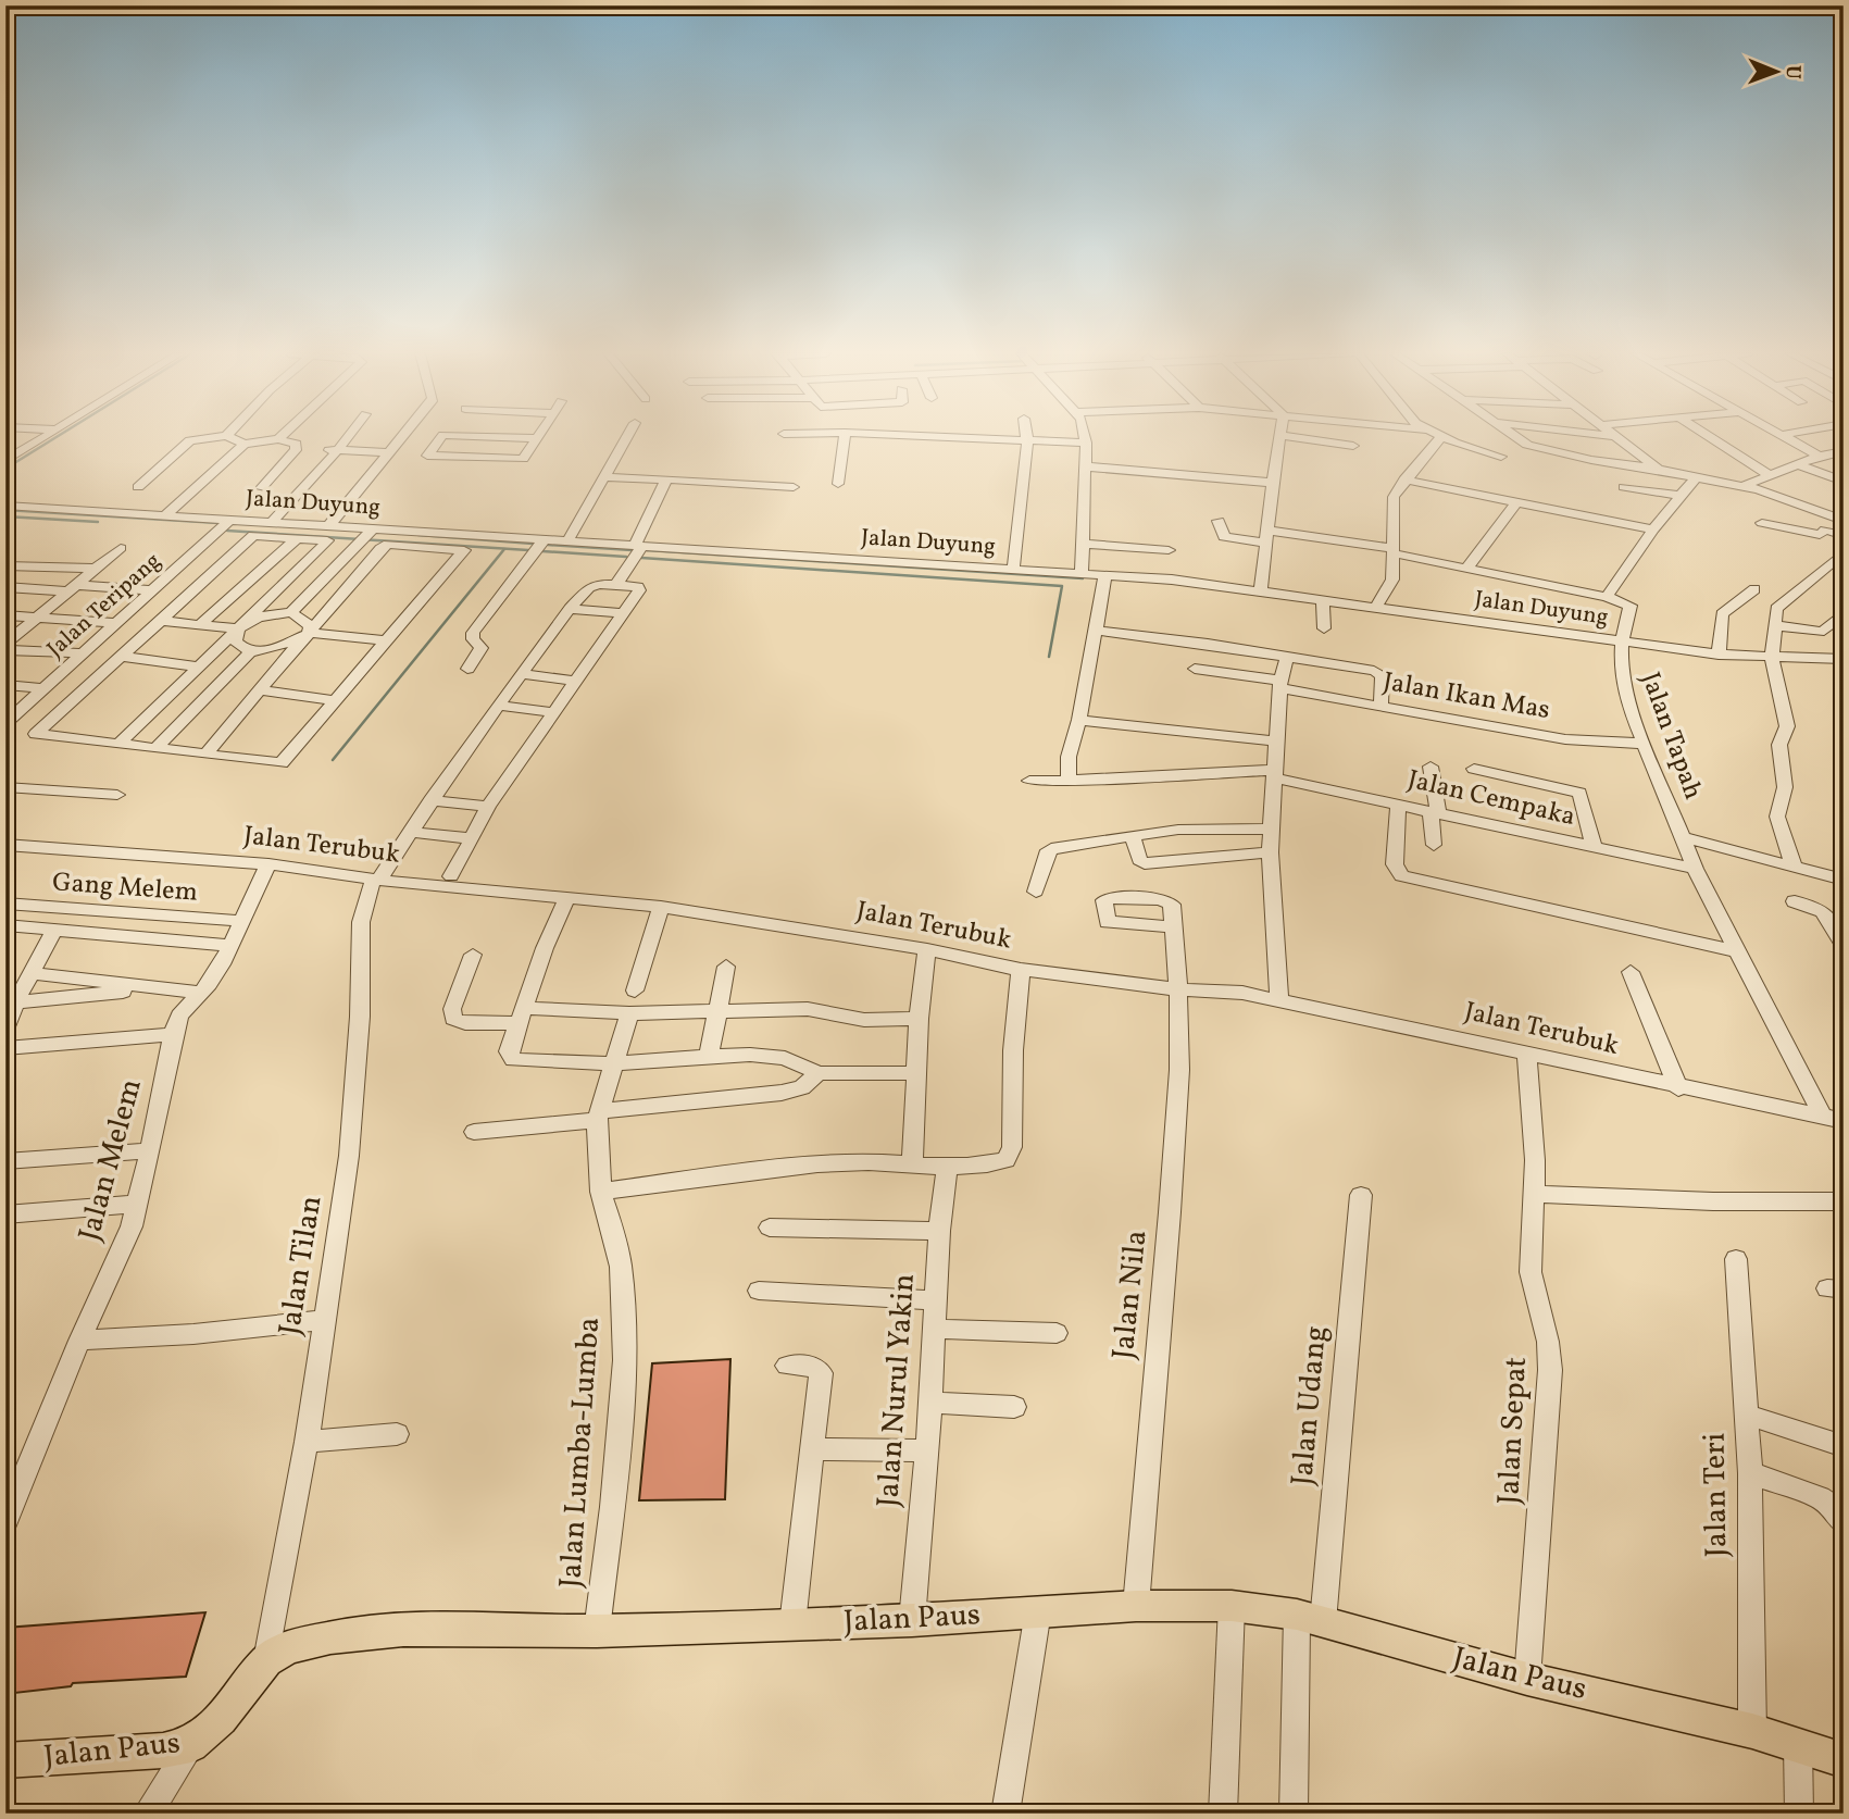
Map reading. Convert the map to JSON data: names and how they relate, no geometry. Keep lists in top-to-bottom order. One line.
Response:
{"streets":{"main road":["Jalan Paus"],"street":["Jalan Duyung","Jalan Teripang","Jalan Ikan Mas","Jalan Tapah","Jalan Cempaka","Jalan Terubuk","Gang Melem","Jalan Melem","Jalan Tilan","Jalan Nila","Jalan Nurul Yakin","Jalan Udang","Jalan Sepat","Jalan Lumba-Lumba","Jalan Teri"]},"crossings":[["Jalan Duyung","Jalan Teripang"],["Jalan Duyung","Jalan Tapah"],["Jalan Ikan Mas","Jalan Tapah"],["Jalan Tapah","Jalan Cempaka"],["Jalan Tapah","Jalan Terubuk"],["Jalan Terubuk","Jalan Melem"],["Jalan Terubuk","Jalan Tilan"],["Jalan Terubuk","Jalan Nila"],["Jalan Terubuk","Jalan Sepat"],["Gang Melem","Jalan Melem"],["Jalan Tilan","Jalan Paus"],["Jalan Nila","Jalan Paus"],["Jalan Nurul Yakin","Jalan Paus"],["Jalan Udang","Jalan Paus"],["Jalan Sepat","Jalan Paus"],["Jalan Lumba-Lumba","Jalan Paus"],["Jalan Teri","Jalan Paus"]],"north":"right"}
